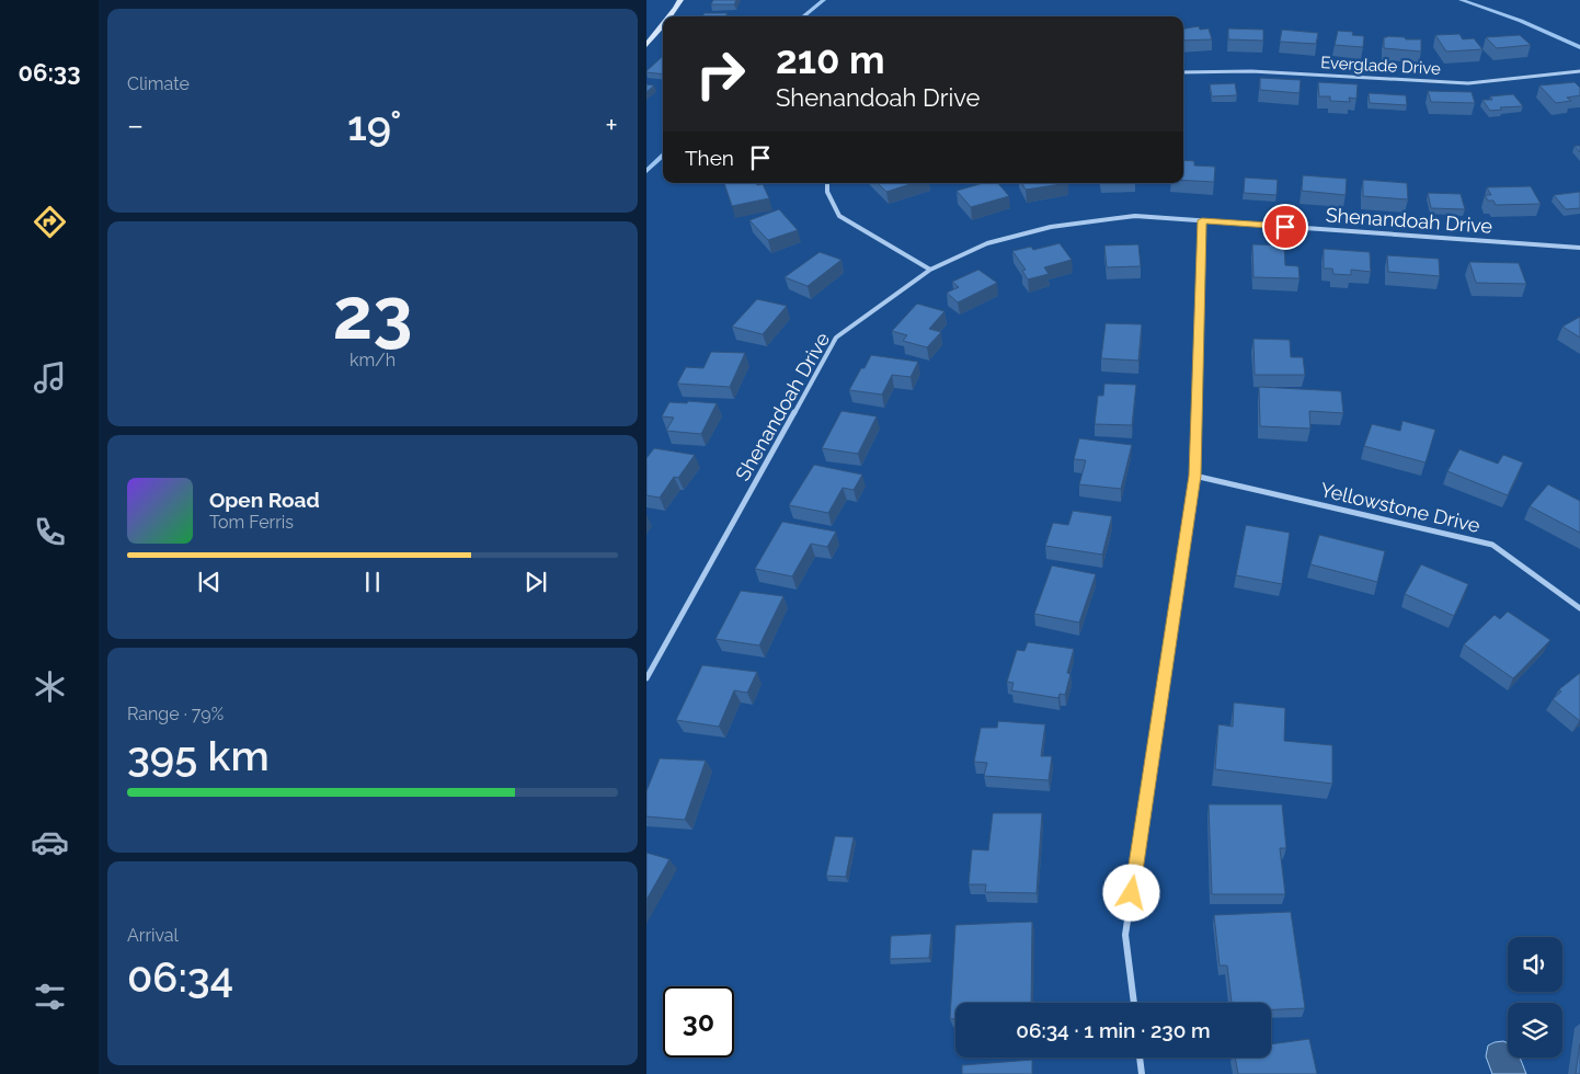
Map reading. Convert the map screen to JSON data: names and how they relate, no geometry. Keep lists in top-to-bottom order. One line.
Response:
{"streets":{"street":["Everglade Drive","Shenandoah Drive","Yellowstone Drive"]},"page":{"tabs":"06:33","tile":["Climate",["23","km/h"],["Range · 79%","395 km"],["Arrival","06:34"]],"turn":["210 m","Shenandoah Drive"],"heat":["−","19°","+"],"then":"Then","song":["Open Road","Tom Ferris"],"limit":"30","trip":"06:34 · 1 min · 230 m"}}
